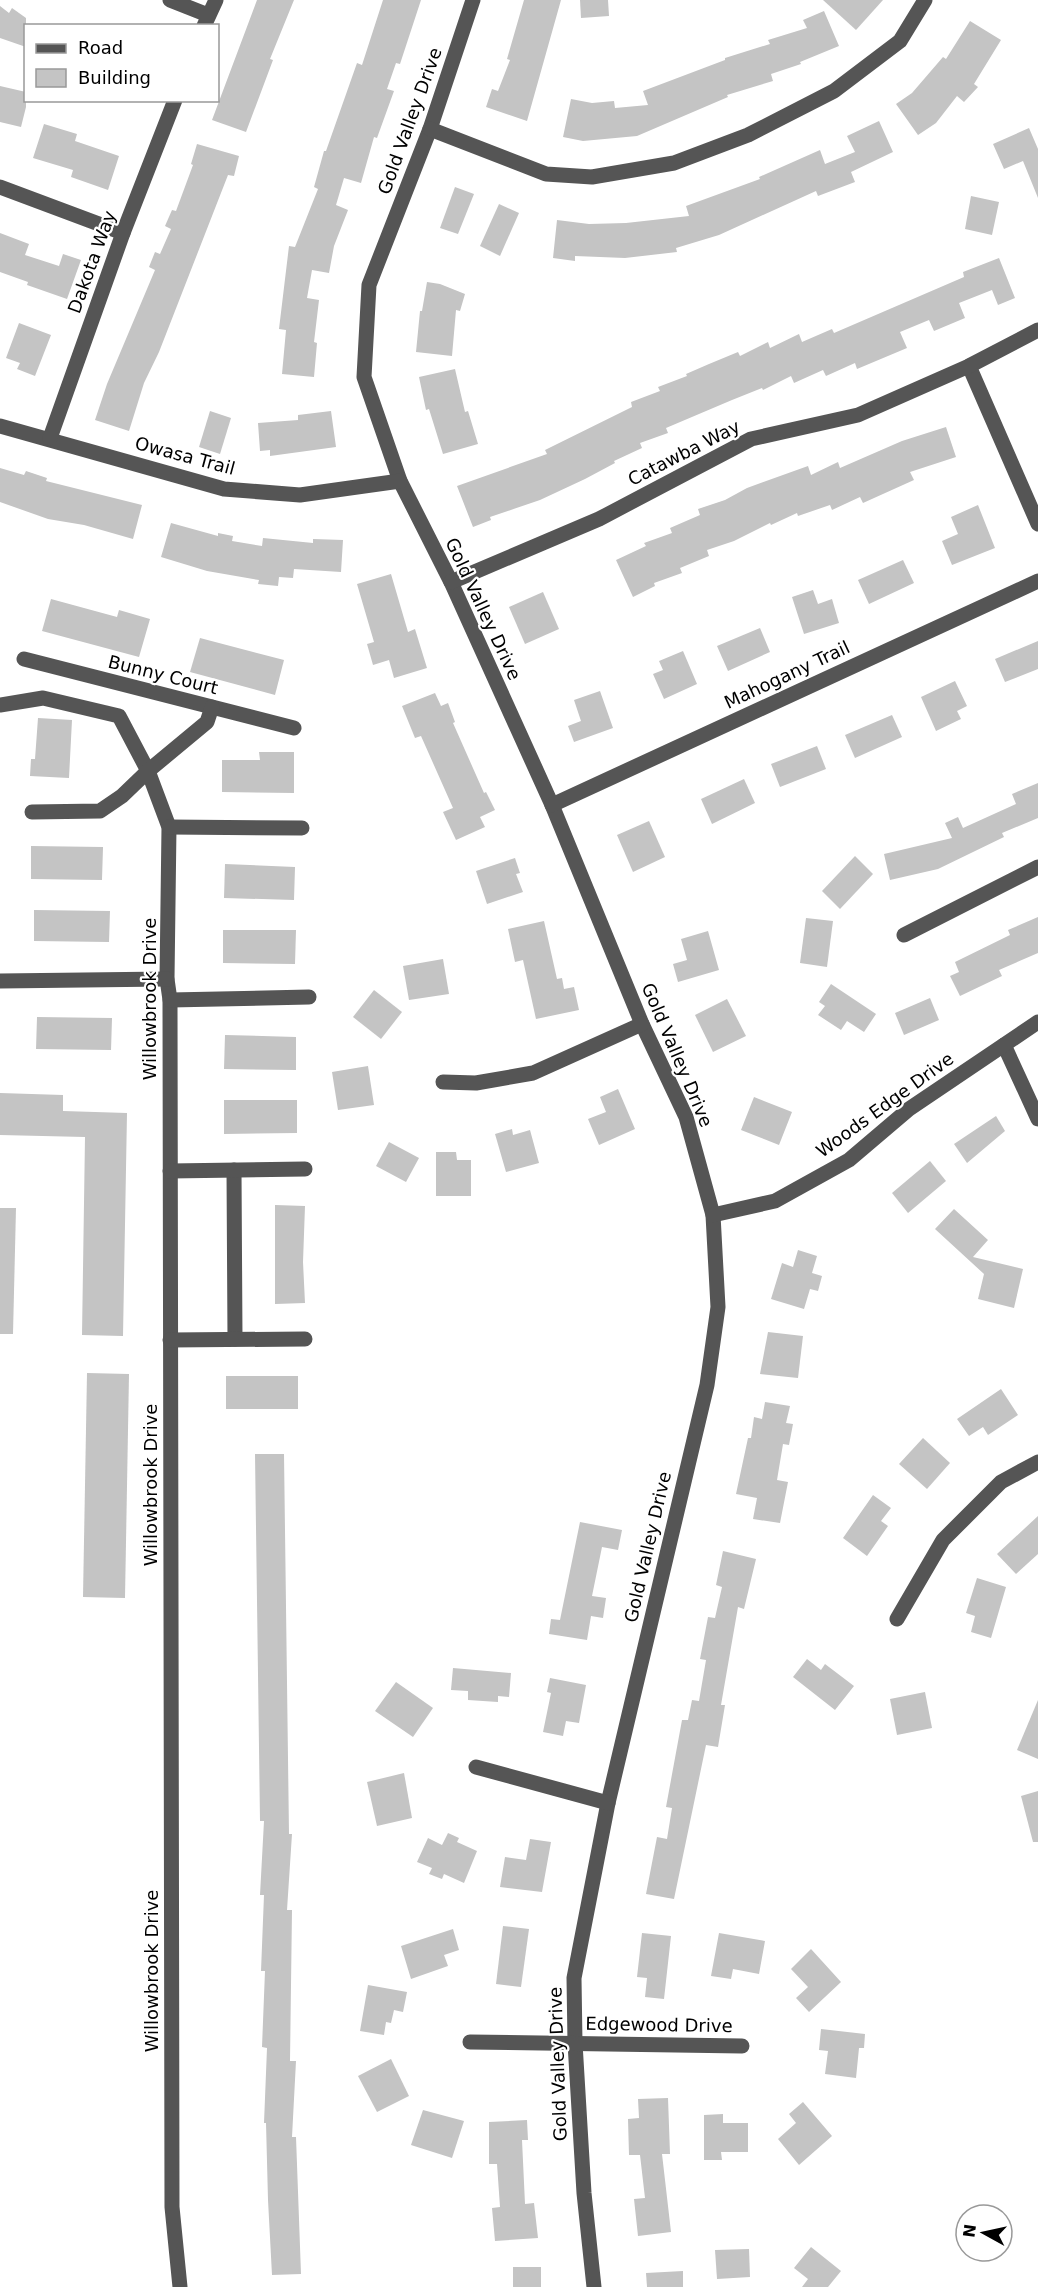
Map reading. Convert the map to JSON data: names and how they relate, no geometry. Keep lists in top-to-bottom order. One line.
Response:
{"streets":{"street":["Gold Valley Drive","Dakota Way","Catawba Way","Owasa Trail","Bunny Court","Mahogany Trail","Willowbrook Drive","Woods Edge Drive","Edgewood Drive"]},"crossings":[["Gold Valley Drive","Catawba Way"],["Gold Valley Drive","Owasa Trail"],["Gold Valley Drive","Mahogany Trail"],["Gold Valley Drive","Woods Edge Drive"],["Gold Valley Drive","Edgewood Drive"],["Dakota Way","Owasa Trail"]],"legend":["Road","Building"],"north":"left"}
